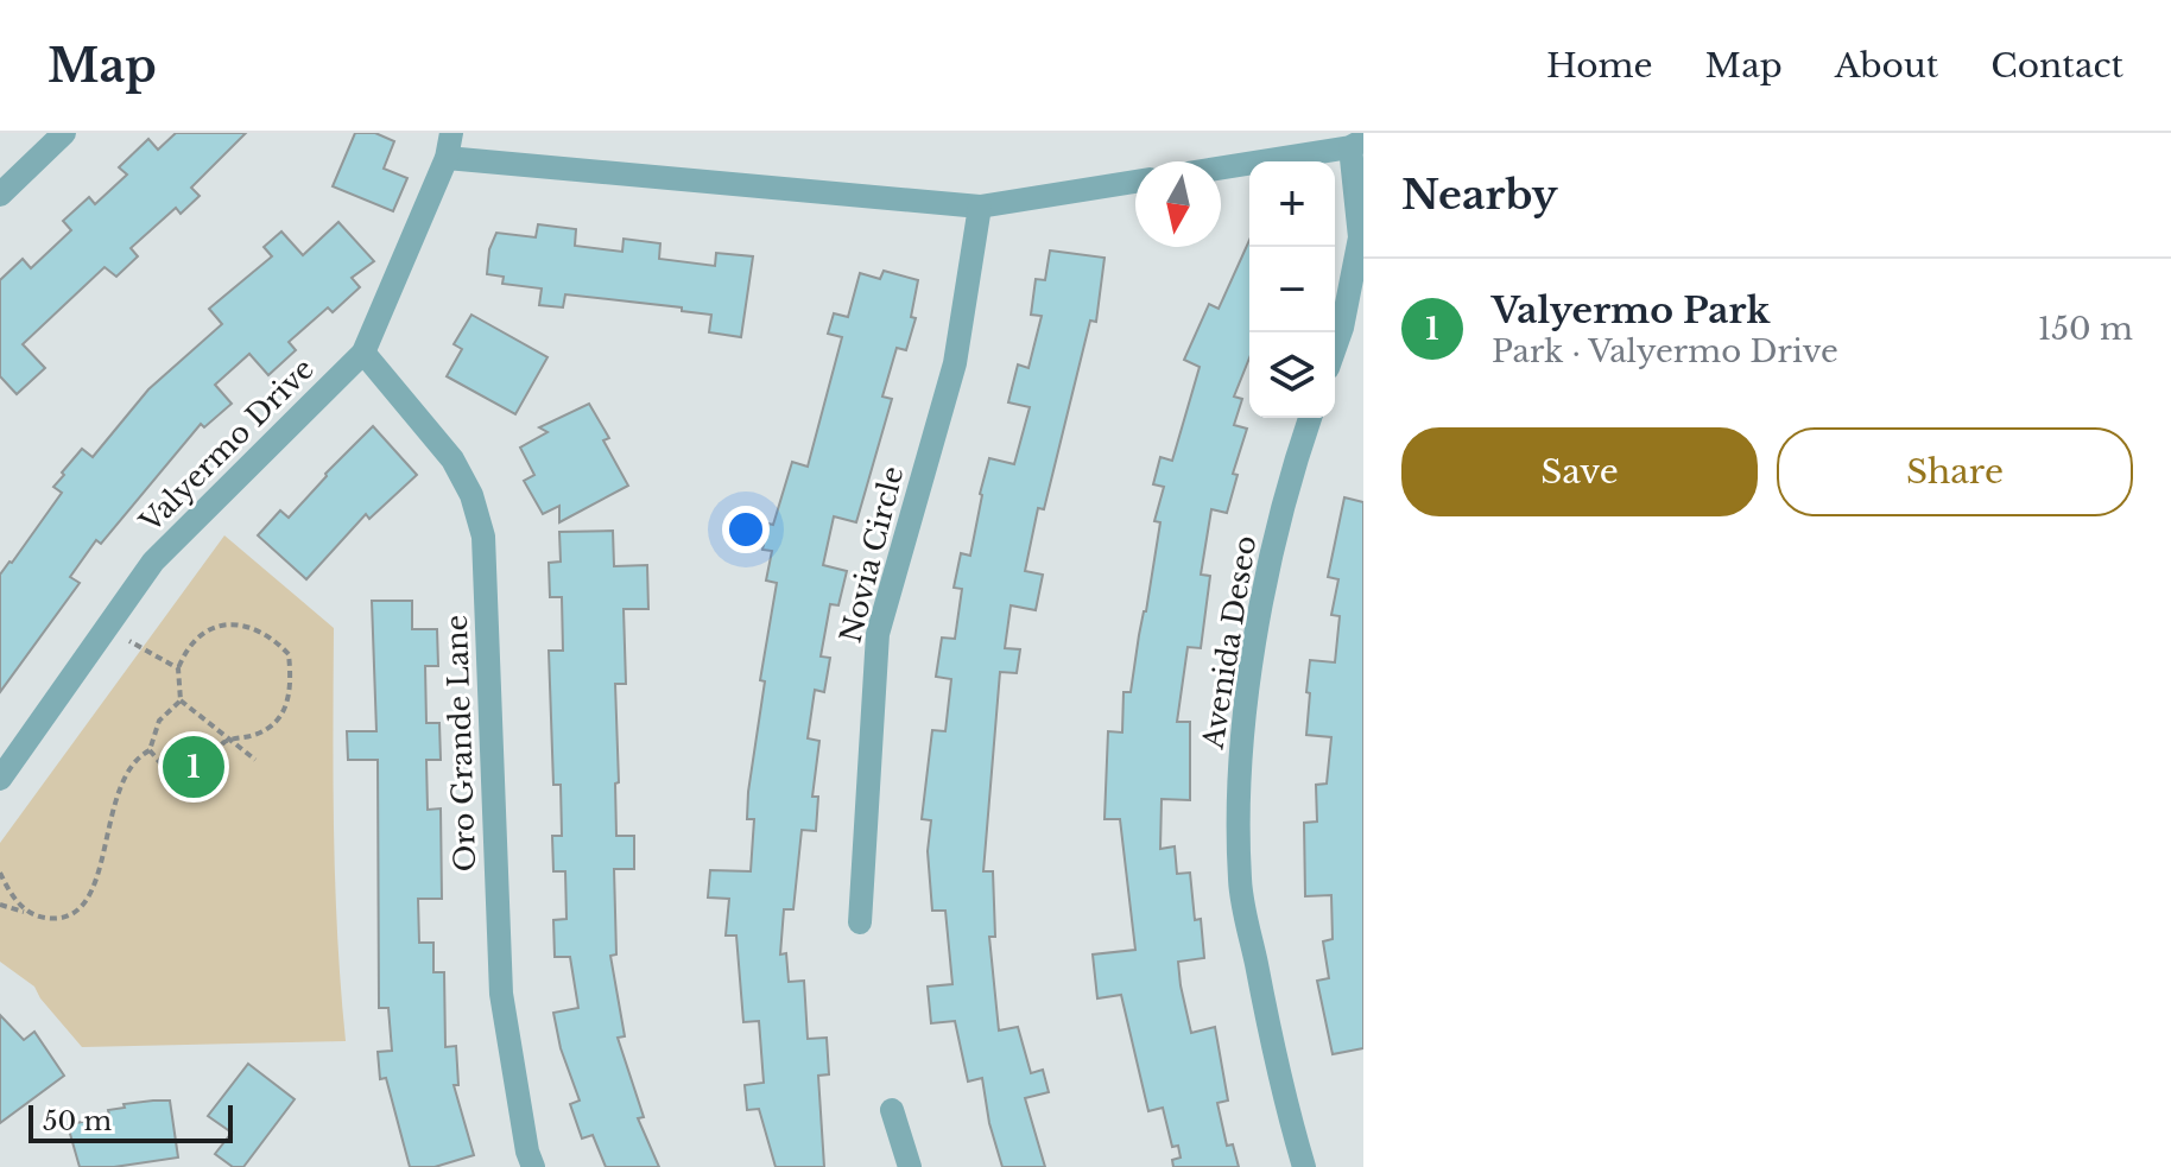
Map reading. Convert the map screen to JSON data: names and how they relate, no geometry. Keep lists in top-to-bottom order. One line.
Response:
{"streets":{"street":["Valyermo Drive","Novia Circle","Avenida Deseo","Oro Grande Lane"]},"crossings":[["Valyermo Drive","Oro Grande Lane"]],"scale_bar":"50 m","north":"bottom","page":{"header":"Map","nav":["Home","Map","About","Contact"],"heading":"Nearby","map_buttons":["+","−"],"list":[{"mark":"1","name":"Valyermo Park","note":"Park · Valyermo Drive","value":"150 m"}],"buttons":["Save","Share"],"pins":"1","scale":"50 m"}}
